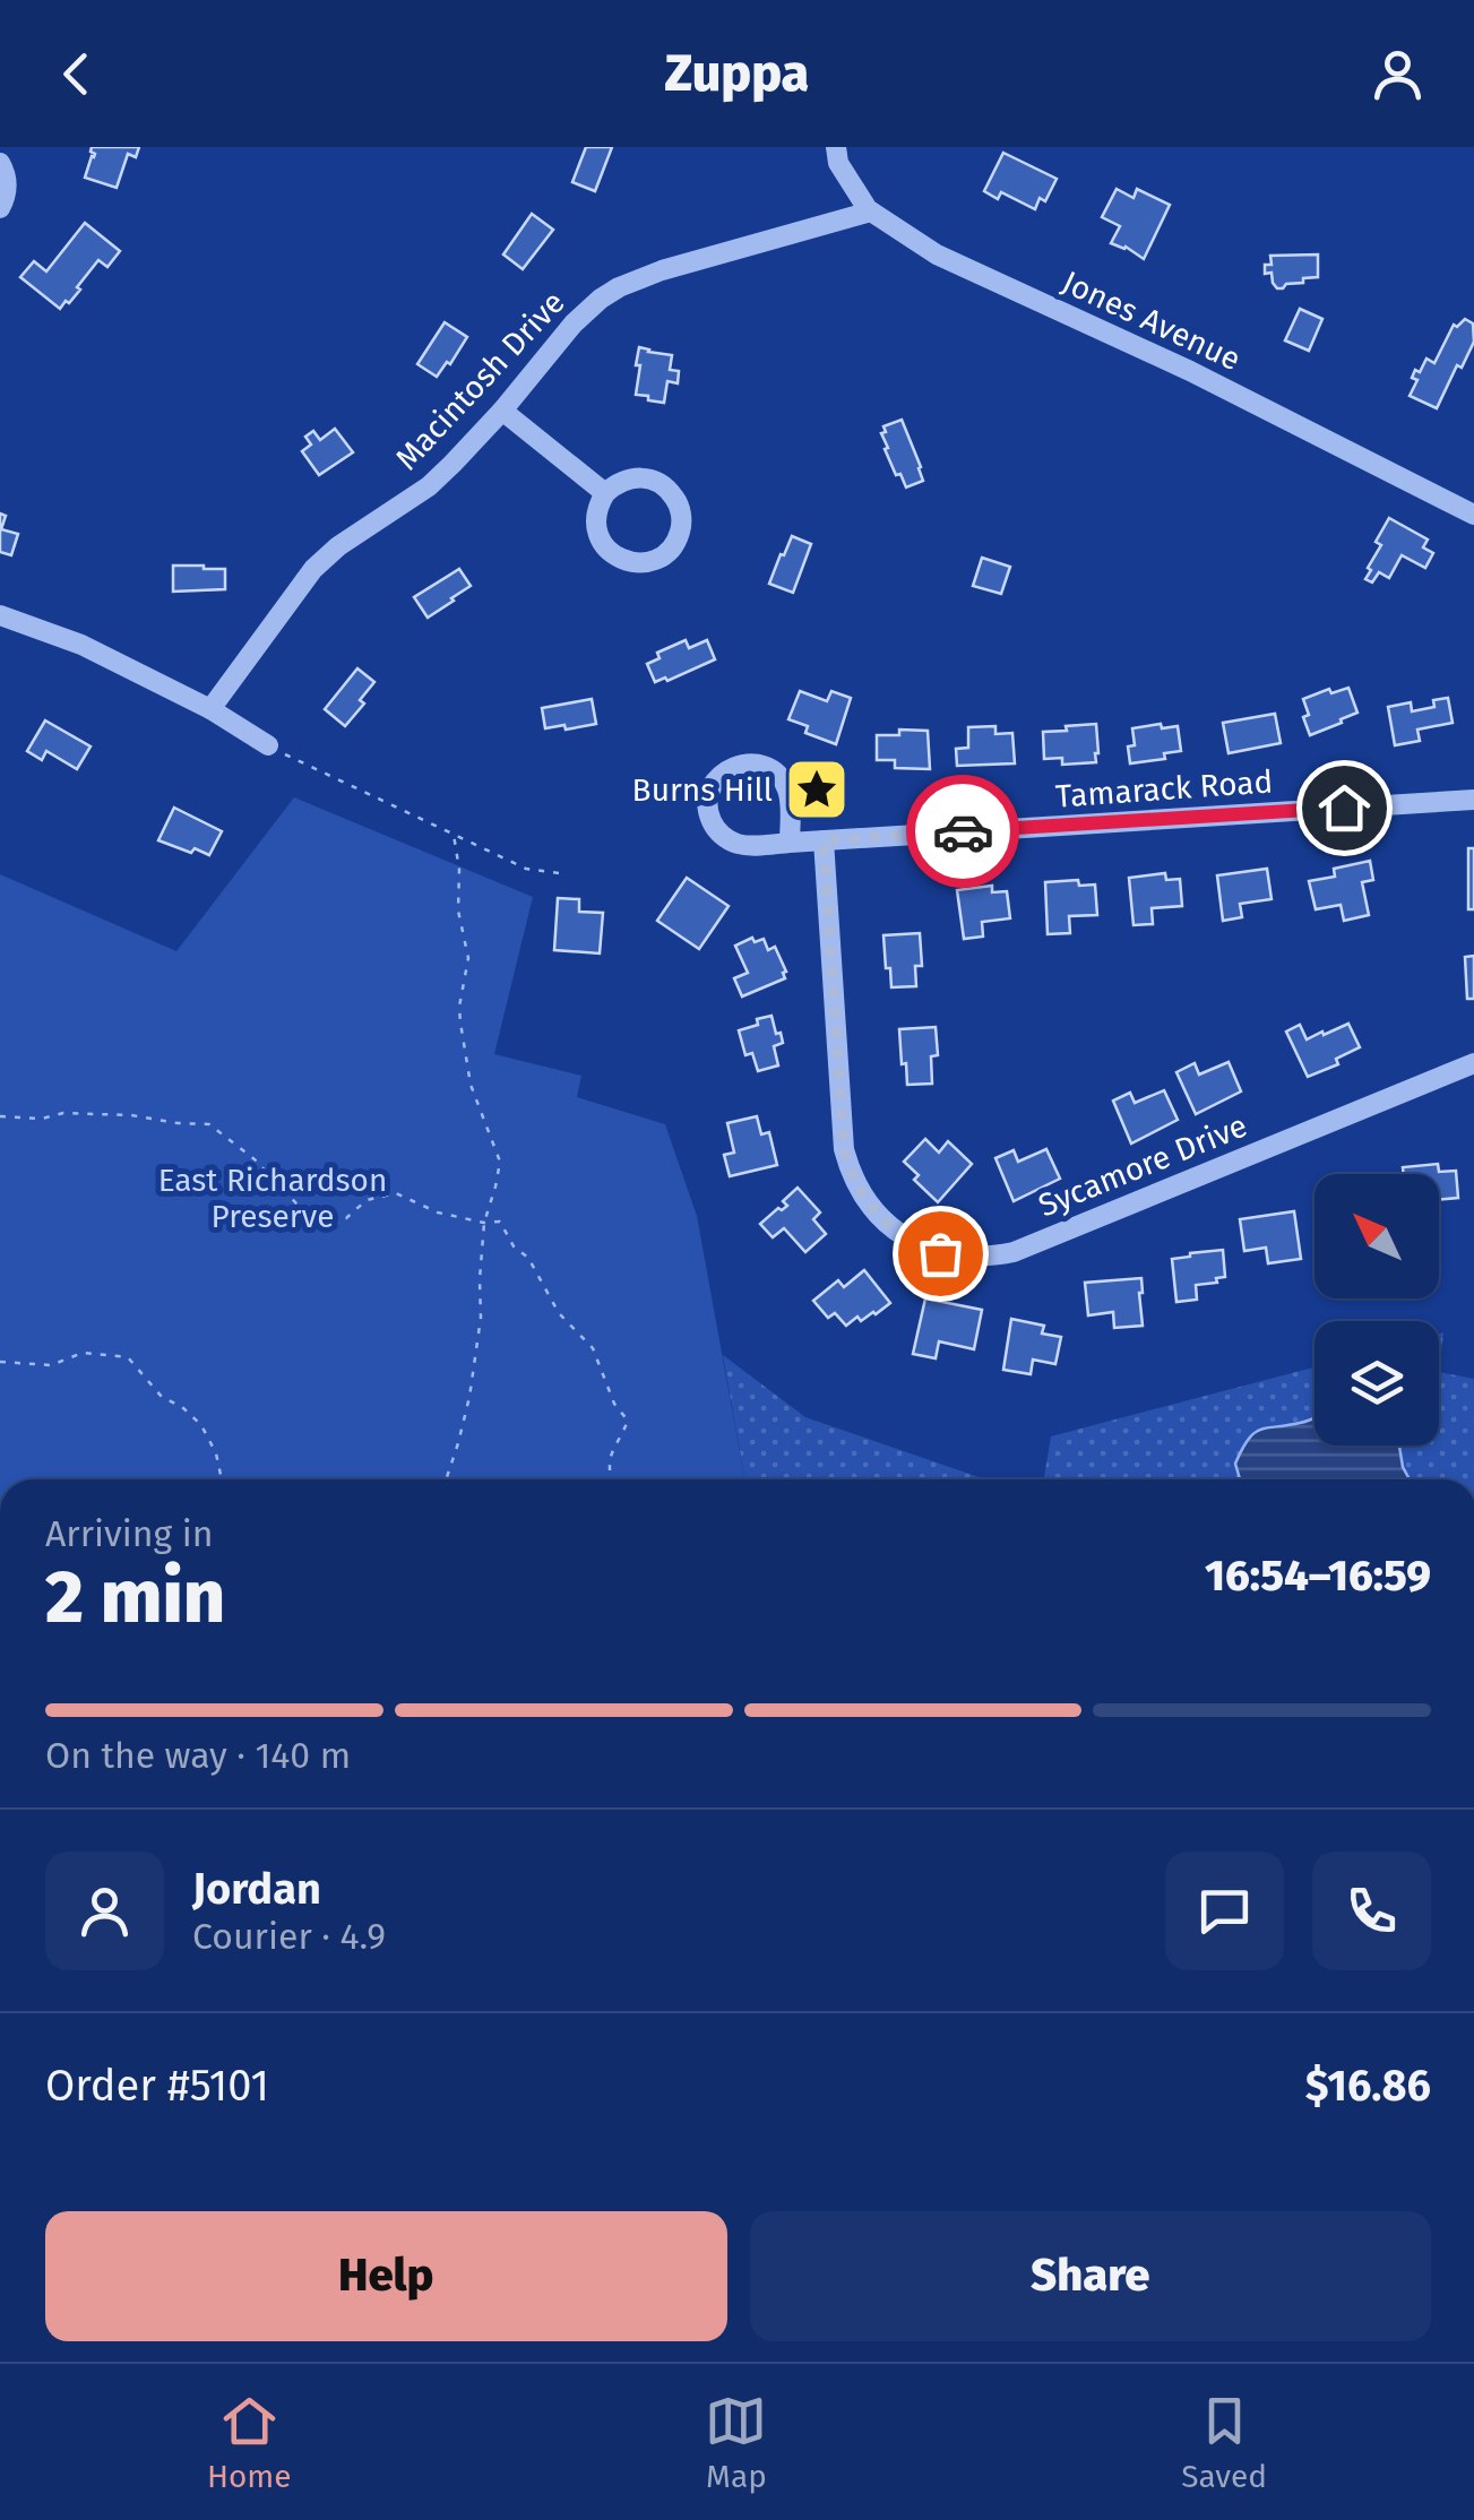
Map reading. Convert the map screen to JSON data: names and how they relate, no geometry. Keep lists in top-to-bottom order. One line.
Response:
{"streets":{"street":["Jones Avenue","Macintosh Drive","Tamarack Road","Sycamore Drive"]},"crossings":[["Jones Avenue","Macintosh Drive"],["Tamarack Road","Sycamore Drive"]],"parks":["East Richardson Preserve"],"places":{"place":["Burns Hill"]},"north":"top left","page":{"header":"Zuppa","heading":["2 min","Arriving in","16:54–16:59"],"panel":["Jordan","Courier · 4.9","Order #5101","$16.86"],"bar":"On the way · 140 m","buttons":["Help","Share"],"tabs":["Home","Map","Saved"]}}
